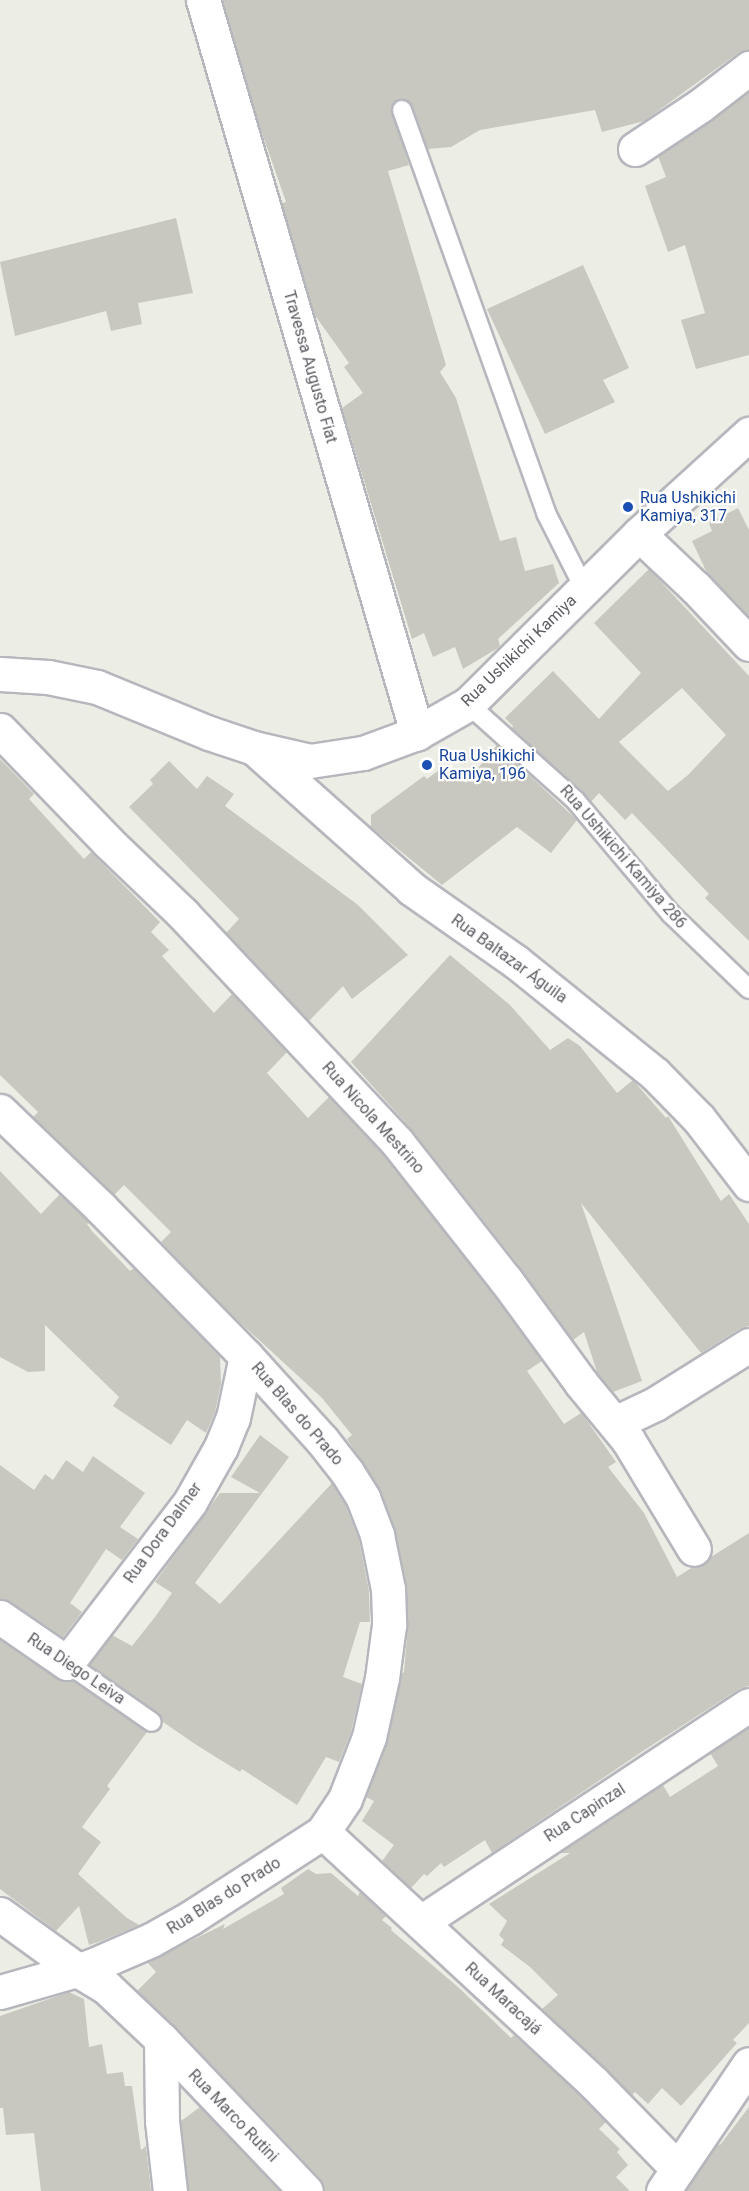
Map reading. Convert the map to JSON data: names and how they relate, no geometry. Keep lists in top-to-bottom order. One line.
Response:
{"streets":{"street":["Travessa Augusto Fiat","Rua Ushikichi Kamiya","Rua Baltazar Águila","Rua Nicola Mestrino","Rua Blas do Prado","Rua Dora Dalmer","Rua Diego Leiva","Rua Capinzal","Rua Maracajá","Rua Marco Rutini"],"lane":["Rua Ushikichi Kamiya 286"]},"crossings":[["Travessa Augusto Fiat","Rua Ushikichi Kamiya"],["Rua Ushikichi Kamiya","Rua Ushikichi Kamiya 286"],["Rua Ushikichi Kamiya","Rua Baltazar Águila"],["Rua Blas do Prado","Rua Dora Dalmer"],["Rua Blas do Prado","Rua Maracajá"],["Rua Blas do Prado","Rua Marco Rutini"],["Rua Dora Dalmer","Rua Diego Leiva"],["Rua Capinzal","Rua Maracajá"]],"places":["Rua Ushikichi Kamiya, 317","Rua Ushikichi Kamiya, 196"]}
